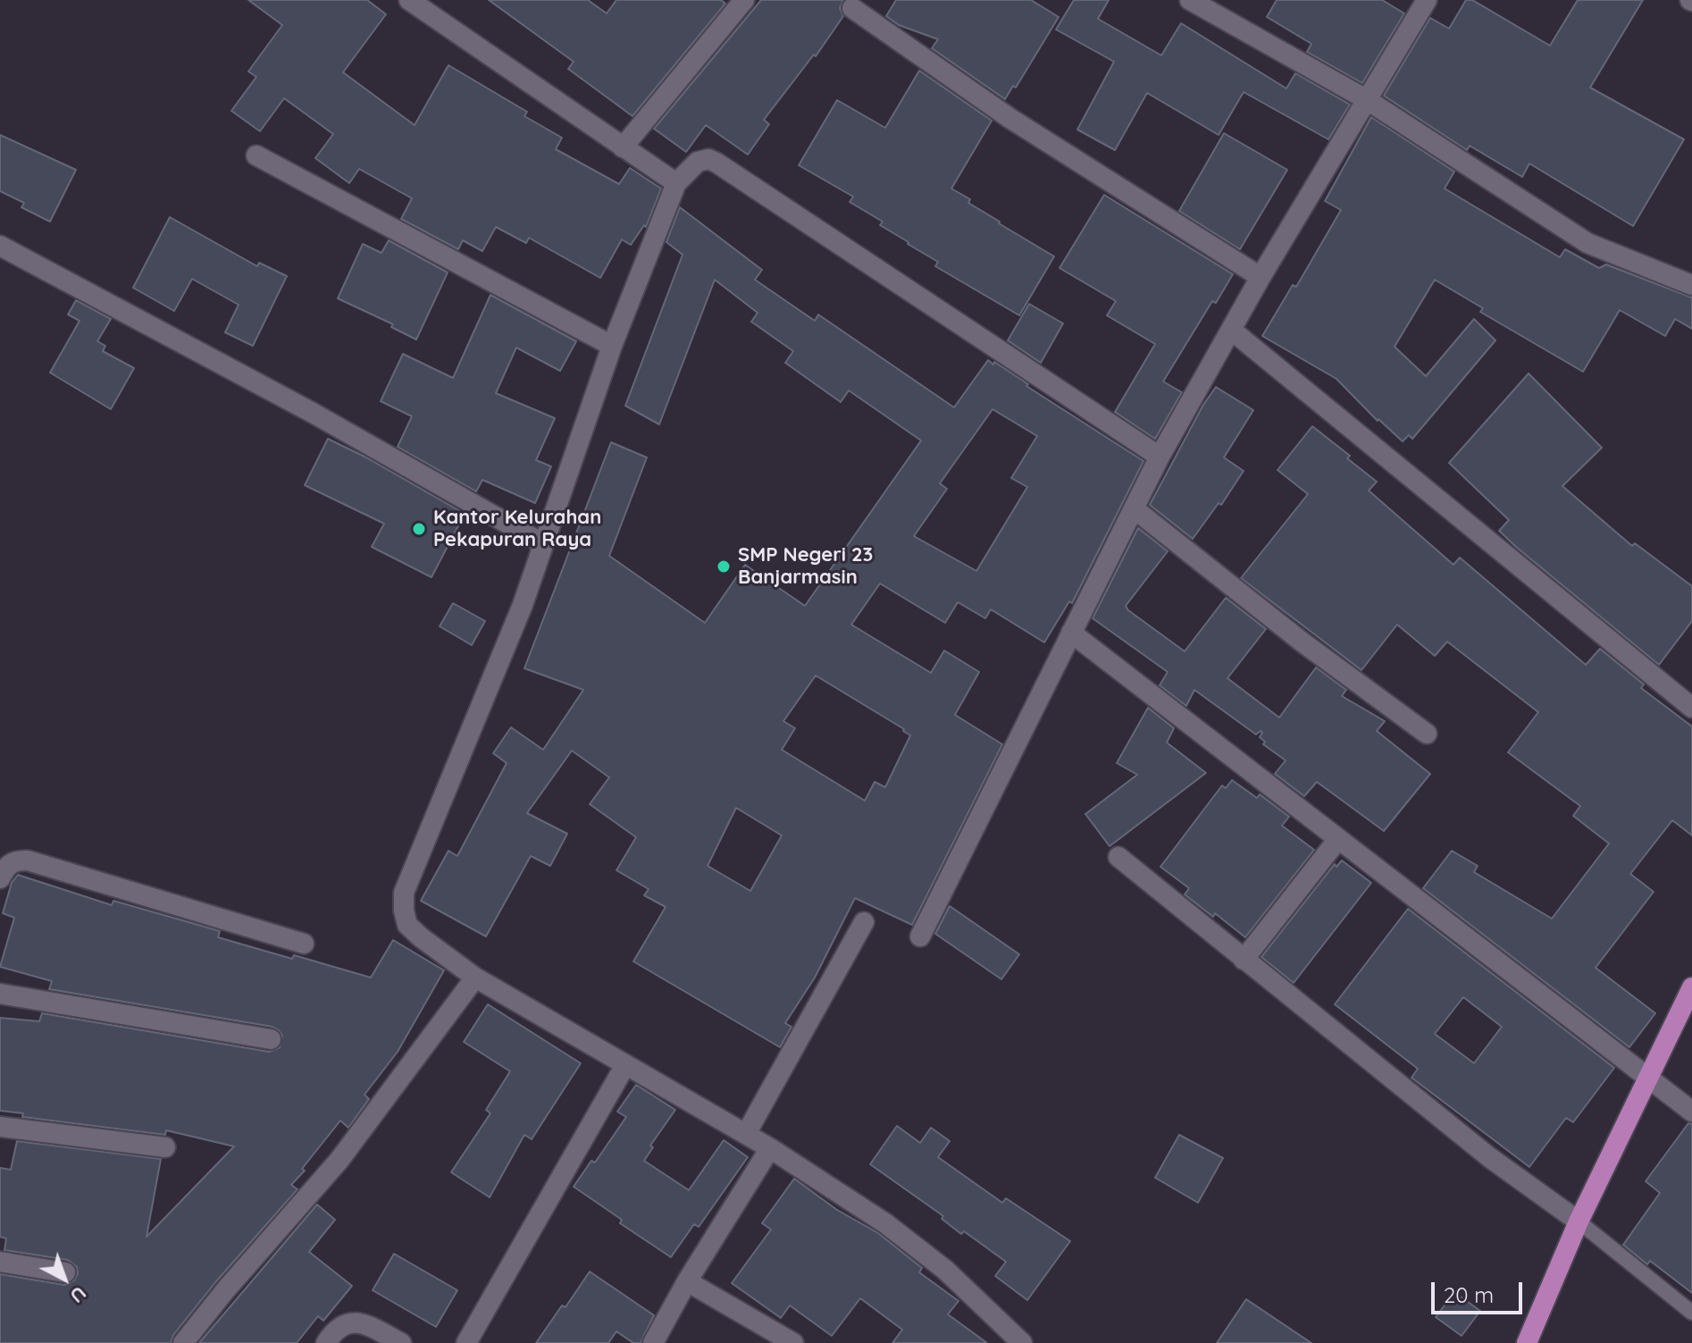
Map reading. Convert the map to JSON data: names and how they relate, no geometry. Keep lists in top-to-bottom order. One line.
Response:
{"places":["Kantor Kelurahan Pekapuran Raya","SMP Negeri 23 Banjarmasin"],"scale_bar":"20 m","north":"bottom right"}
